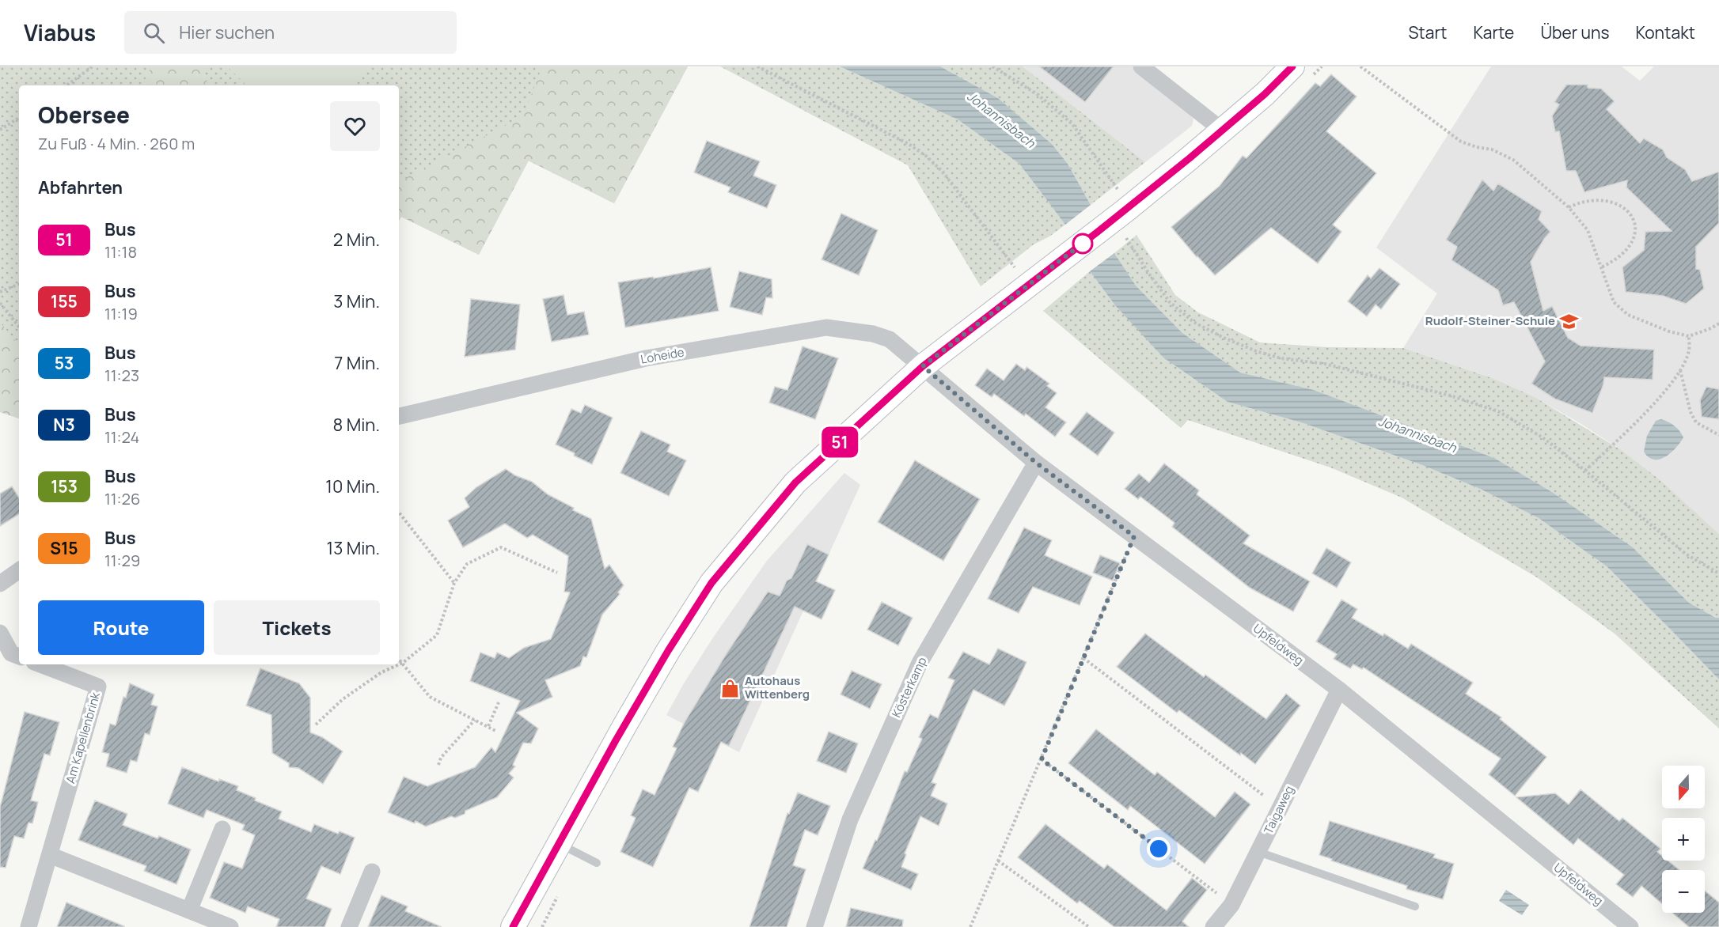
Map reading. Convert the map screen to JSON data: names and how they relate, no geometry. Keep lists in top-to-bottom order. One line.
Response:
{"streets":{"street":["Loheide","Upfeldweg","Kösterkamp","Am Kapellenbrink","Taigaweg"]},"crossings":[["Loheide","Upfeldweg"],["Upfeldweg","Kösterkamp"],["Upfeldweg","Taigaweg"]],"water":["Johannisbach"],"places":{"school or university":["Rudolf-Steiner-Schule"],"shop":["Autohaus Wittenberg"]},"lines":["bus line 51"],"north":"bottom","page":{"header":"Viabus","search":"Hier suchen","nav":["Start","Karte","Über uns","Kontakt"],"on_map":"51","heading":[["Obersee","Zu Fuß · 4 Min. · 260 m"],"Abfahrten"],"list":[{"mark":"51","name":"Bus","note":"11:18","value":"2 Min."},{"mark":"155","name":"Bus","note":"11:19","value":"3 Min."},{"mark":"53","name":"Bus","note":"11:23","value":"7 Min."},{"mark":"N3","name":"Bus","note":"11:24","value":"8 Min."},{"mark":"153","name":"Bus","note":"11:26","value":"10 Min."},{"mark":"S15","name":"Bus","note":"11:29","value":"13 Min."}],"buttons":["Route","Tickets"],"map_buttons":["+","−"]}}
